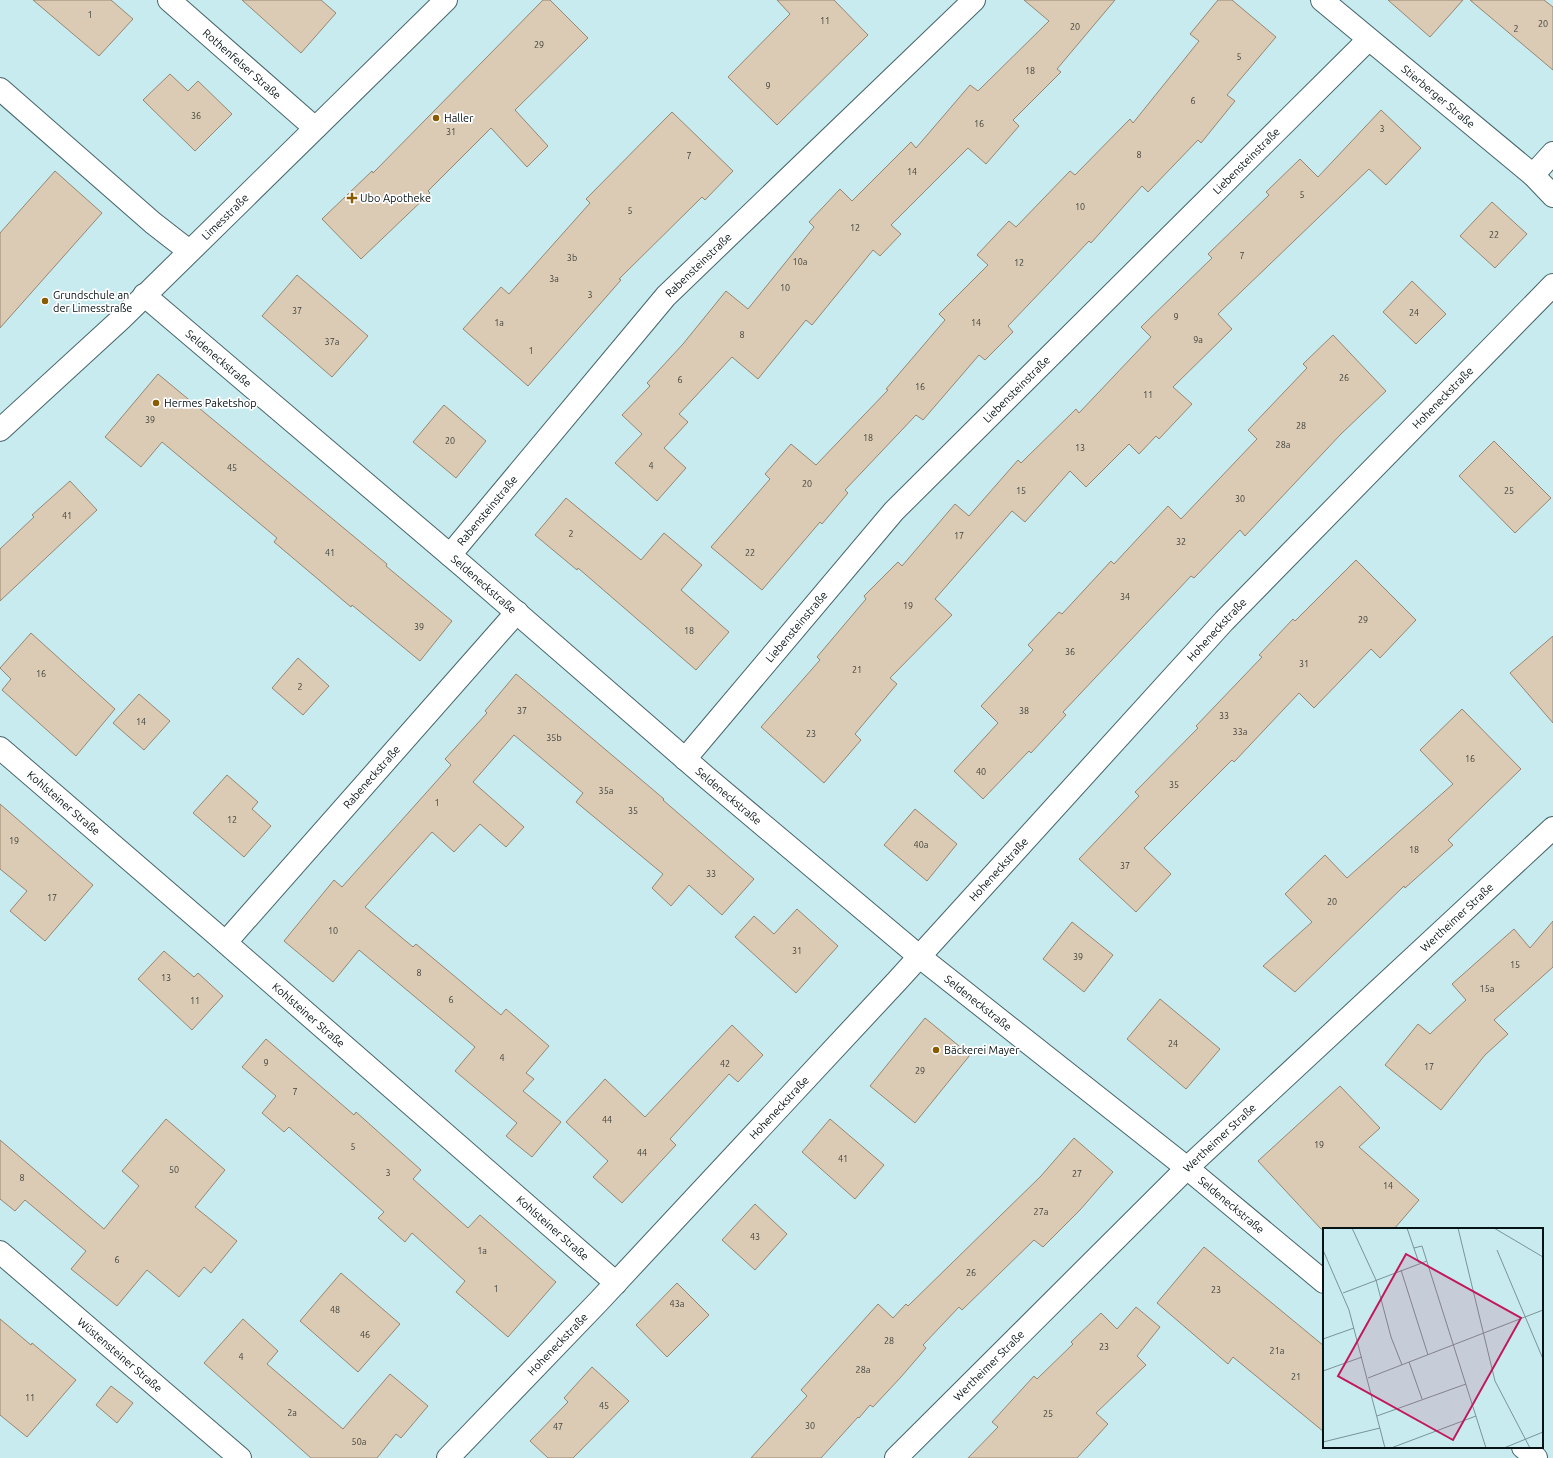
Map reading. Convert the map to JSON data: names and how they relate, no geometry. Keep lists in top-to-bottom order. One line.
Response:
{"streets":{"street":["Rothenfelser Straße","Stierberger Straße","Liebensteinstraße","Limesstraße","Rabensteinstraße","Seldeneckstraße","Hoheneckstraße","Rabeneckstraße","Kohlsteiner Straße","Wertheimer Straße","Wüstensteiner Straße"]},"crossings":[["Rothenfelser Straße","Limesstraße"],["Stierberger Straße","Liebensteinstraße"],["Liebensteinstraße","Seldeneckstraße"],["Limesstraße","Seldeneckstraße"],["Rabensteinstraße","Seldeneckstraße"],["Seldeneckstraße","Hoheneckstraße"],["Seldeneckstraße","Rabeneckstraße"],["Seldeneckstraße","Wertheimer Straße"],["Hoheneckstraße","Kohlsteiner Straße"],["Rabeneckstraße","Kohlsteiner Straße"]],"places":{"other":["Haller","Grundschule an der Limesstraße","Hermes Paketshop","Bäckerei Mayer"],"health":["Ubo Apotheke"]},"house_numbers":["1","11","20","20","2","29","5","18","9","6","36","16","3","31","8","7","14","5","10","5","12","22","7","3b","10a","12","3a","10","3","37","24","9","1a","14","8","9a","37a","1","26","6","16","11","39","28","18","20","28a","13","4","45","20","15","25","30","41","2","17","32","41","22","34","19","29","39","18","36","31","21","16","2","37","38","33","14","33a","23","35b","16","40","35","35a","1","35","12","19","40a","18","37","33","17","20","10","31","39","15","8","13","15a","6","11","24","4","9","42","17","29","7","44","19","5","44","41","50","3","27","8","14","27a","43","1a","6","26","1","23","43a","48","46","28","23","21a","4","28a","21","11","45","2a","25","30","47","50a"]}
